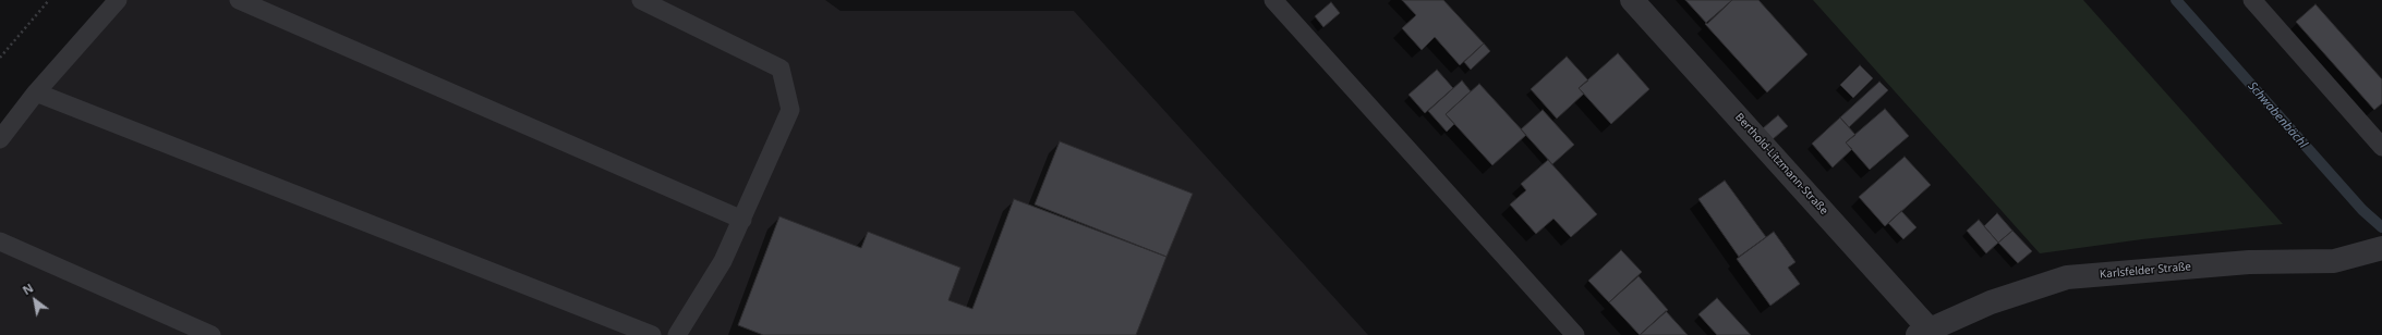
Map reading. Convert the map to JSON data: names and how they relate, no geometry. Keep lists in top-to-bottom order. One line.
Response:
{"streets":{"street":["Berthold-Litzmann-Straße","Karlsfelder Straße"]},"crossings":[["Berthold-Litzmann-Straße","Karlsfelder Straße"]],"water":["Schwabenbächl"],"north":"top left"}
